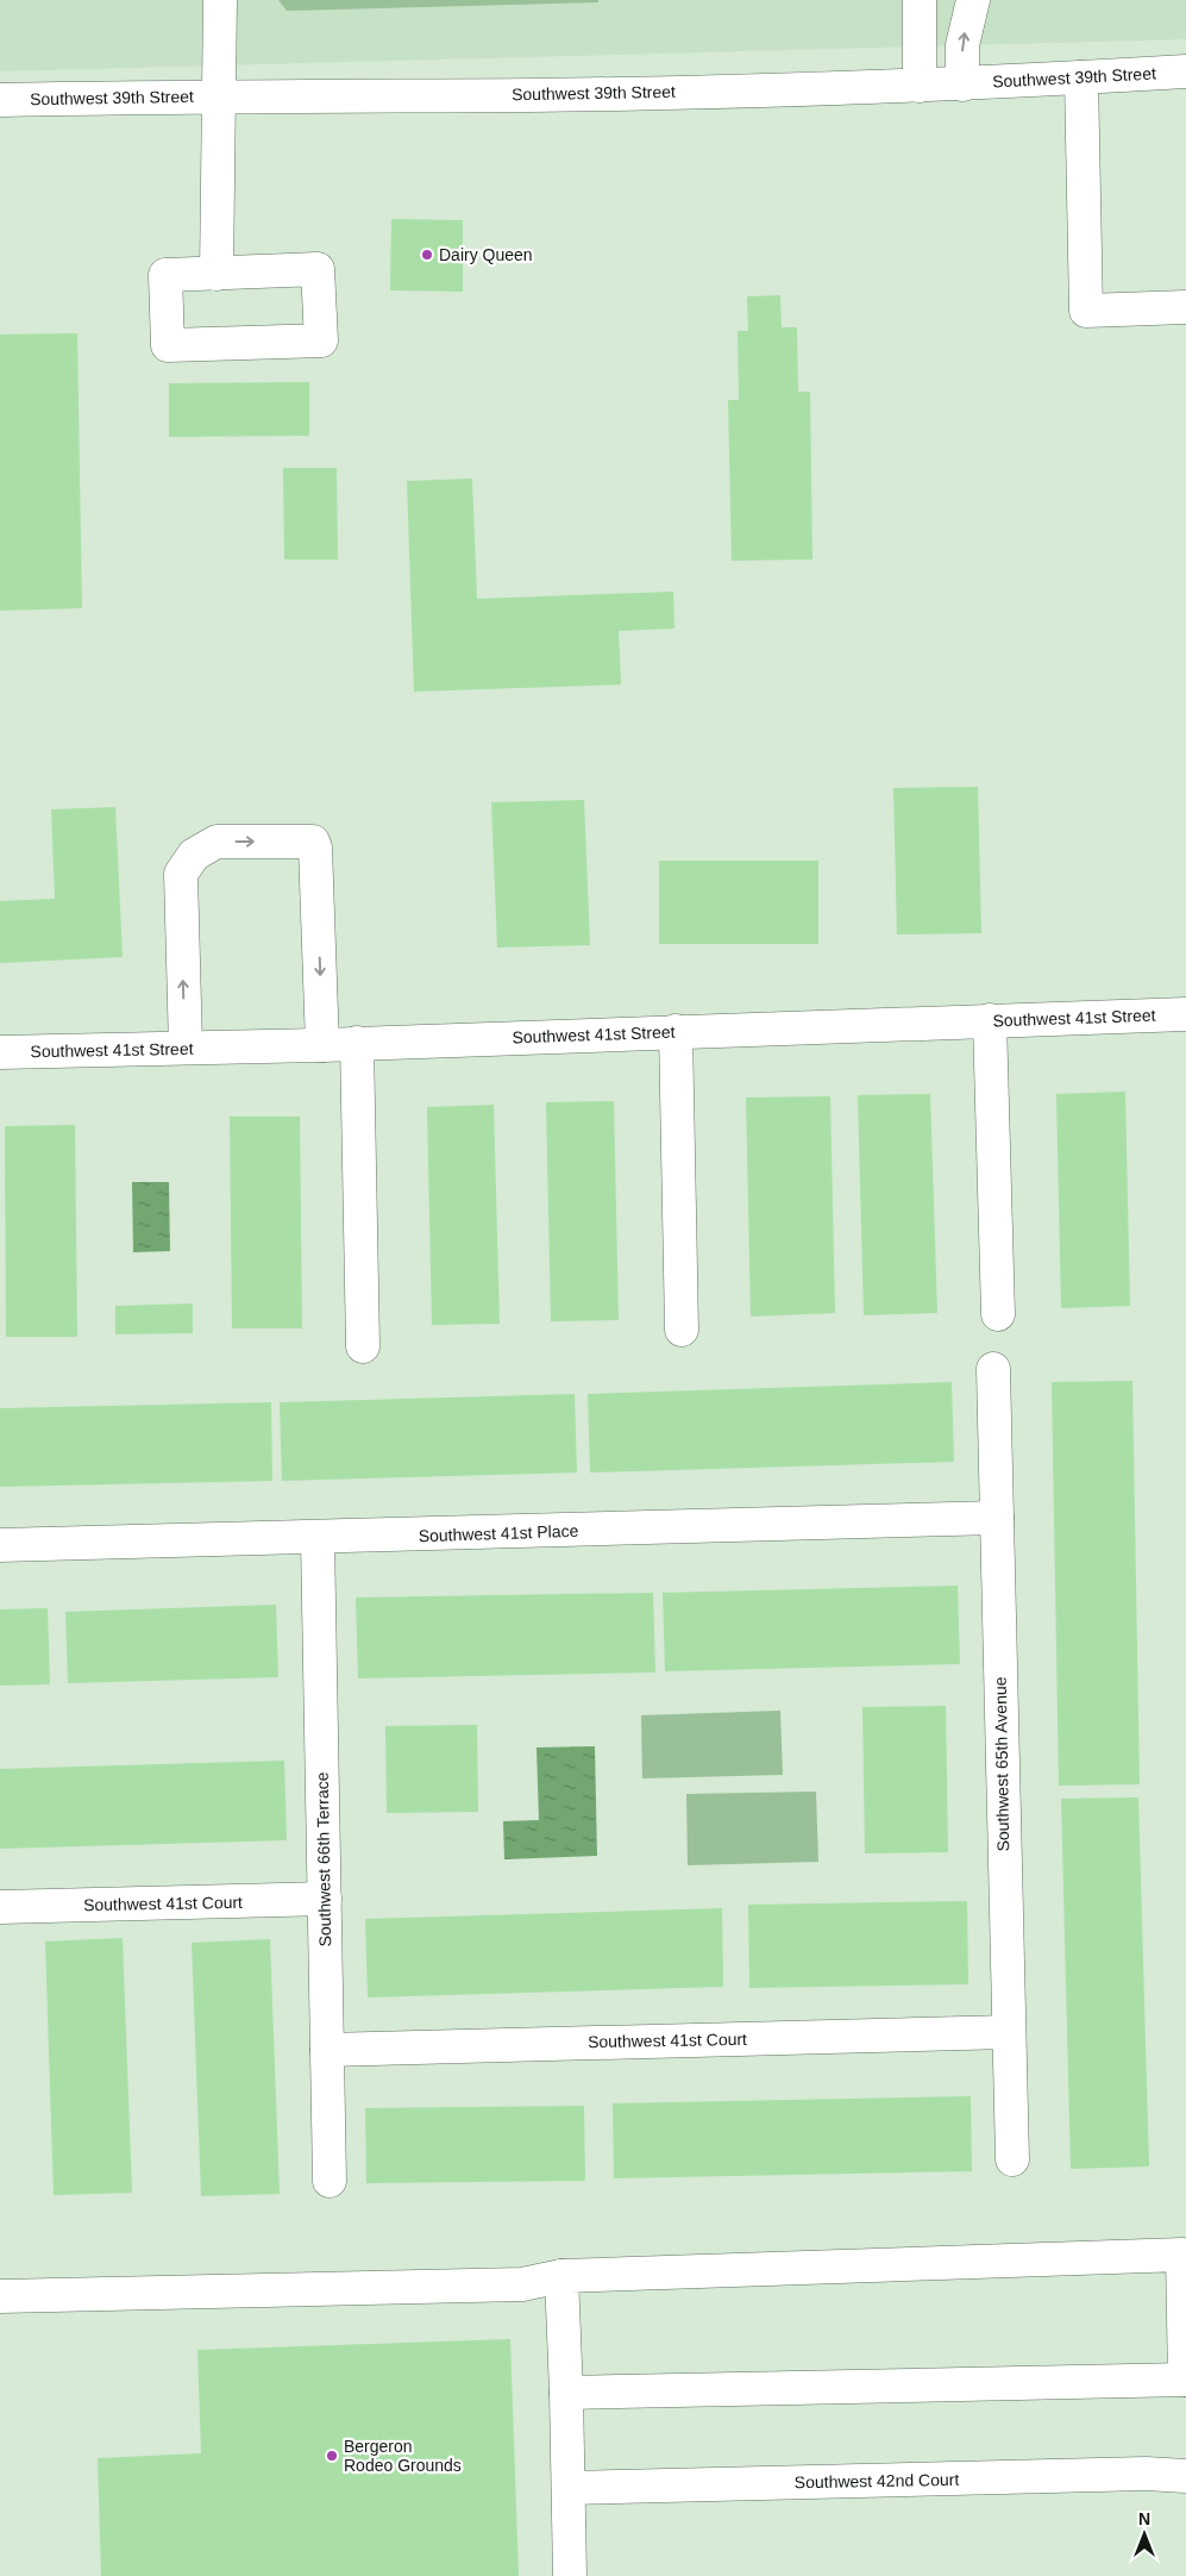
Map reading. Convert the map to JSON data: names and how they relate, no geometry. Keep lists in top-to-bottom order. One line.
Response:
{"streets":{"street":["Southwest 39th Street","Southwest 41st Street","Southwest 41st Place","Southwest 65th Avenue","Southwest 66th Terrace","Southwest 41st Court","Southwest 42nd Court"]},"crossings":[["Southwest 41st Place","Southwest 65th Avenue"],["Southwest 41st Place","Southwest 66th Terrace"],["Southwest 65th Avenue","Southwest 41st Court"],["Southwest 66th Terrace","Southwest 41st Court"]],"places":["Dairy Queen","Bergeron Rodeo Grounds"],"north":"top"}
